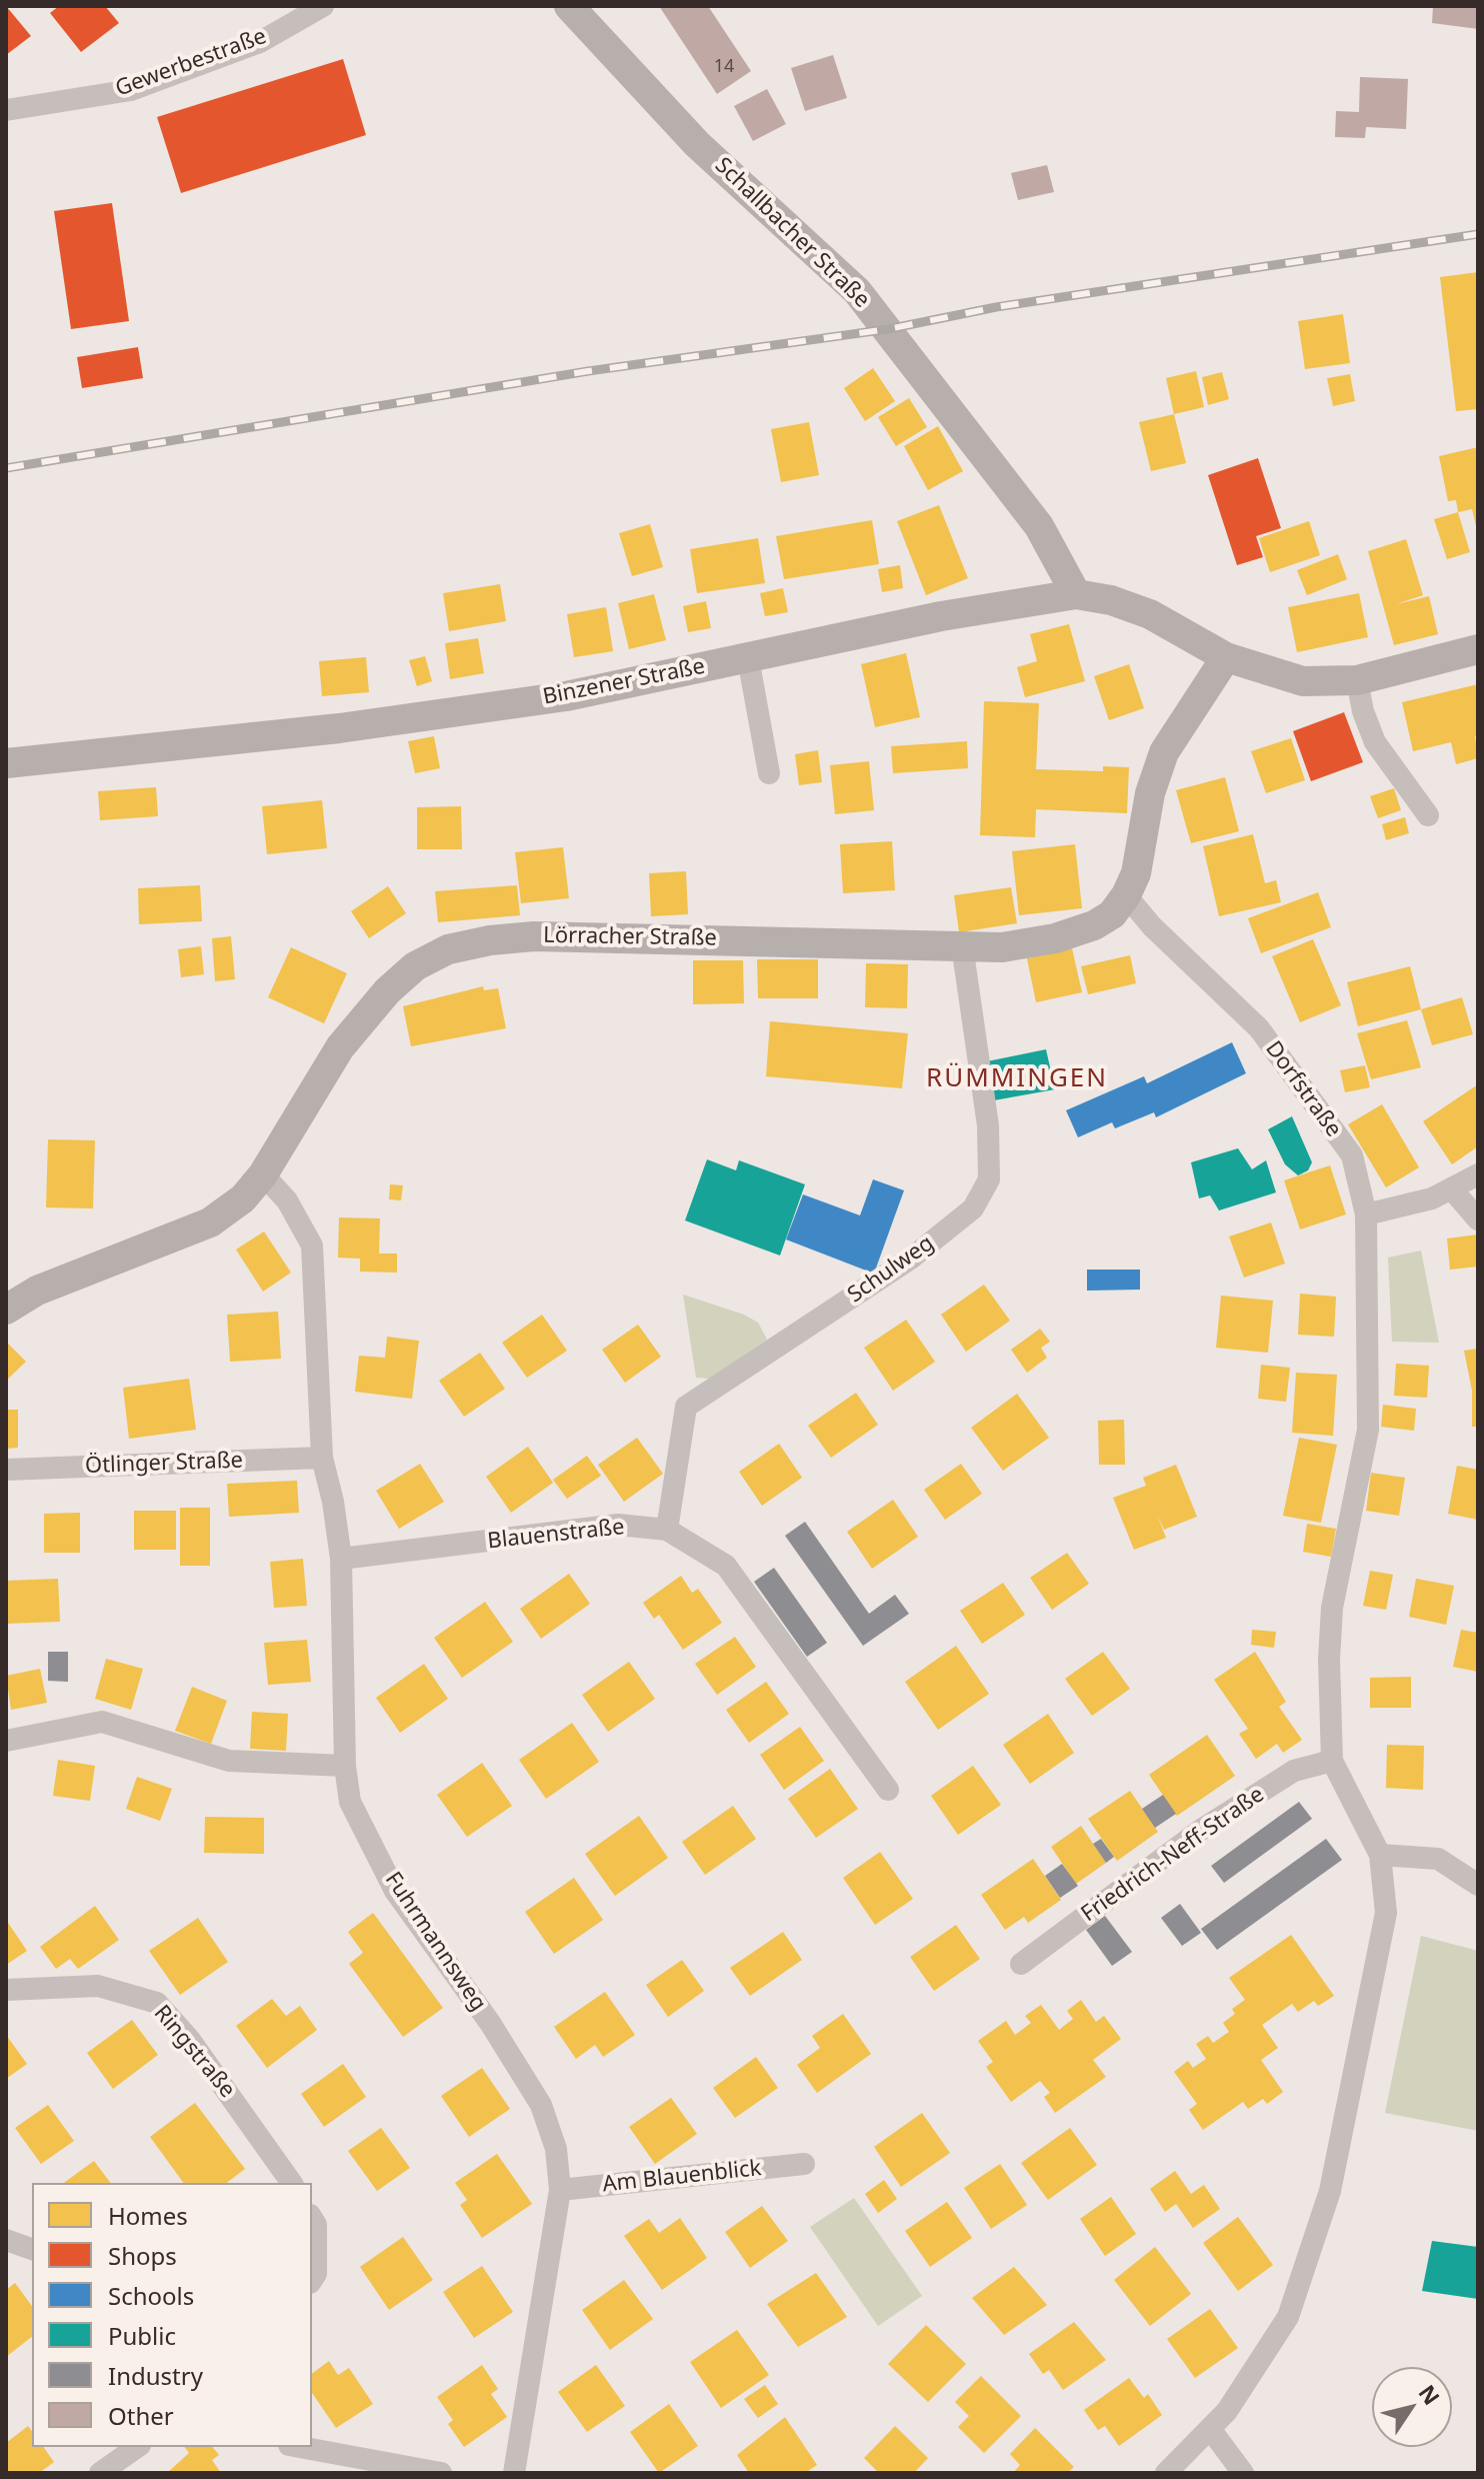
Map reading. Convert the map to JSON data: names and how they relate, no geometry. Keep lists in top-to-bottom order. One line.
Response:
{"streets":{"street":["Gewerbestraße","Schallbacher Straße","Binzener Straße","Lörracher Straße","Dorfstraße","Schulweg","Ötlinger Straße","Blauenstraße","Friedrich-Neff-Straße","Fuhrmannsweg","Ringstraße","Am Blauenblick"]},"crossings":[["Schallbacher Straße","Binzener Straße"],["Binzener Straße","Lörracher Straße"],["Lörracher Straße","Dorfstraße"],["Lörracher Straße","Schulweg"],["Lörracher Straße","Fuhrmannsweg"],["Dorfstraße","Friedrich-Neff-Straße"],["Schulweg","Blauenstraße"],["Ötlinger Straße","Fuhrmannsweg"],["Blauenstraße","Fuhrmannsweg"],["Fuhrmannsweg","Am Blauenblick"]],"districts":["RÜMMINGEN"],"house_numbers":["14"],"legend":["Homes","Shops","Schools","Public","Industry","Other"],"north":"top right"}
